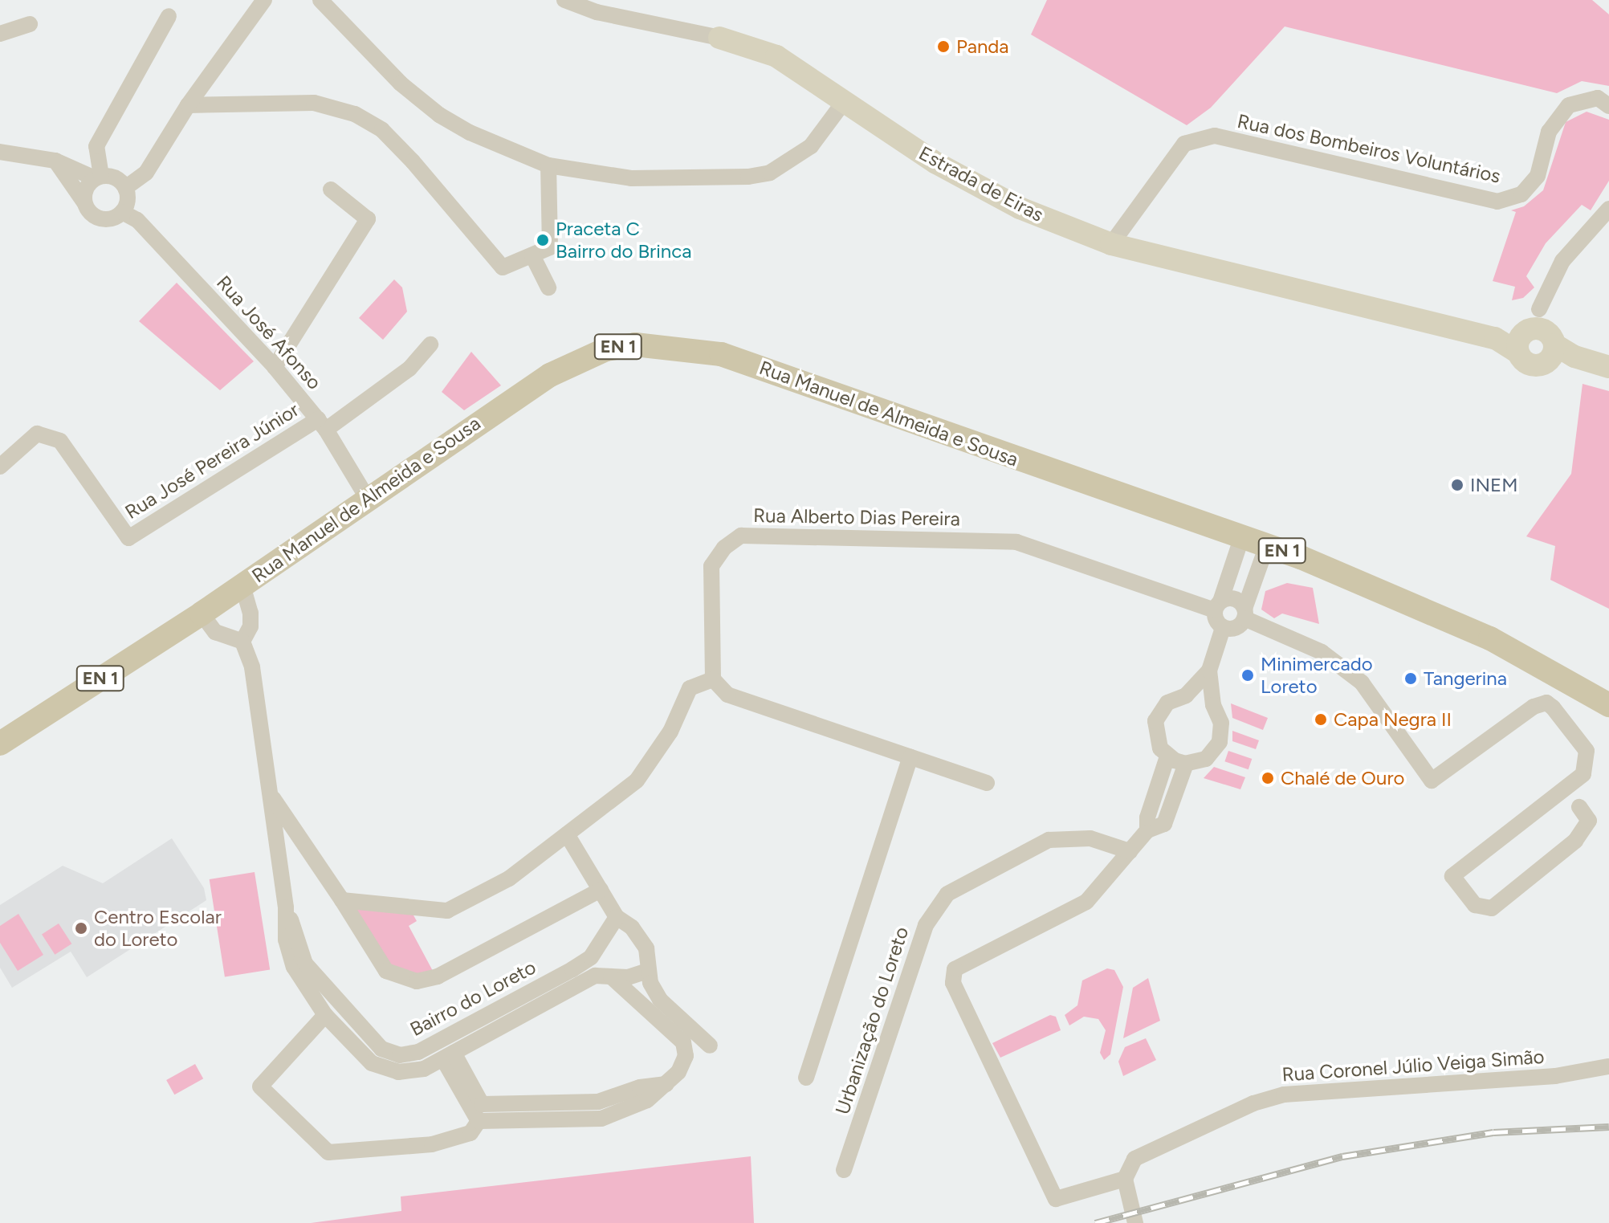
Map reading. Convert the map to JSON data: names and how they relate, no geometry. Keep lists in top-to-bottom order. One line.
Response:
{"streets":{"main road":["EN 1","Rua Manuel de Almeida e Sousa"],"street":["Rua dos Bombeiros Voluntários","Estrada de Eiras","Rua José Afonso","Rua José Pereira Júnior","Rua Alberto Dias Pereira","Bairro do Loreto","Urbanização do Loreto","Rua Coronel Júlio Veiga Simão"]},"crossings":[["Rua dos Bombeiros Voluntários","Estrada de Eiras"],["Rua José Afonso","Rua Manuel de Almeida e Sousa"],["Rua José Afonso","Rua José Pereira Júnior"],["EN 1","Rua Manuel de Almeida e Sousa"]],"places":["Panda","Praceta C Bairro do Brinca","INEM","Minimercado Loreto","Tangerina","Capa Negra II","Chalé de Ouro","Centro Escolar do Loreto"]}
